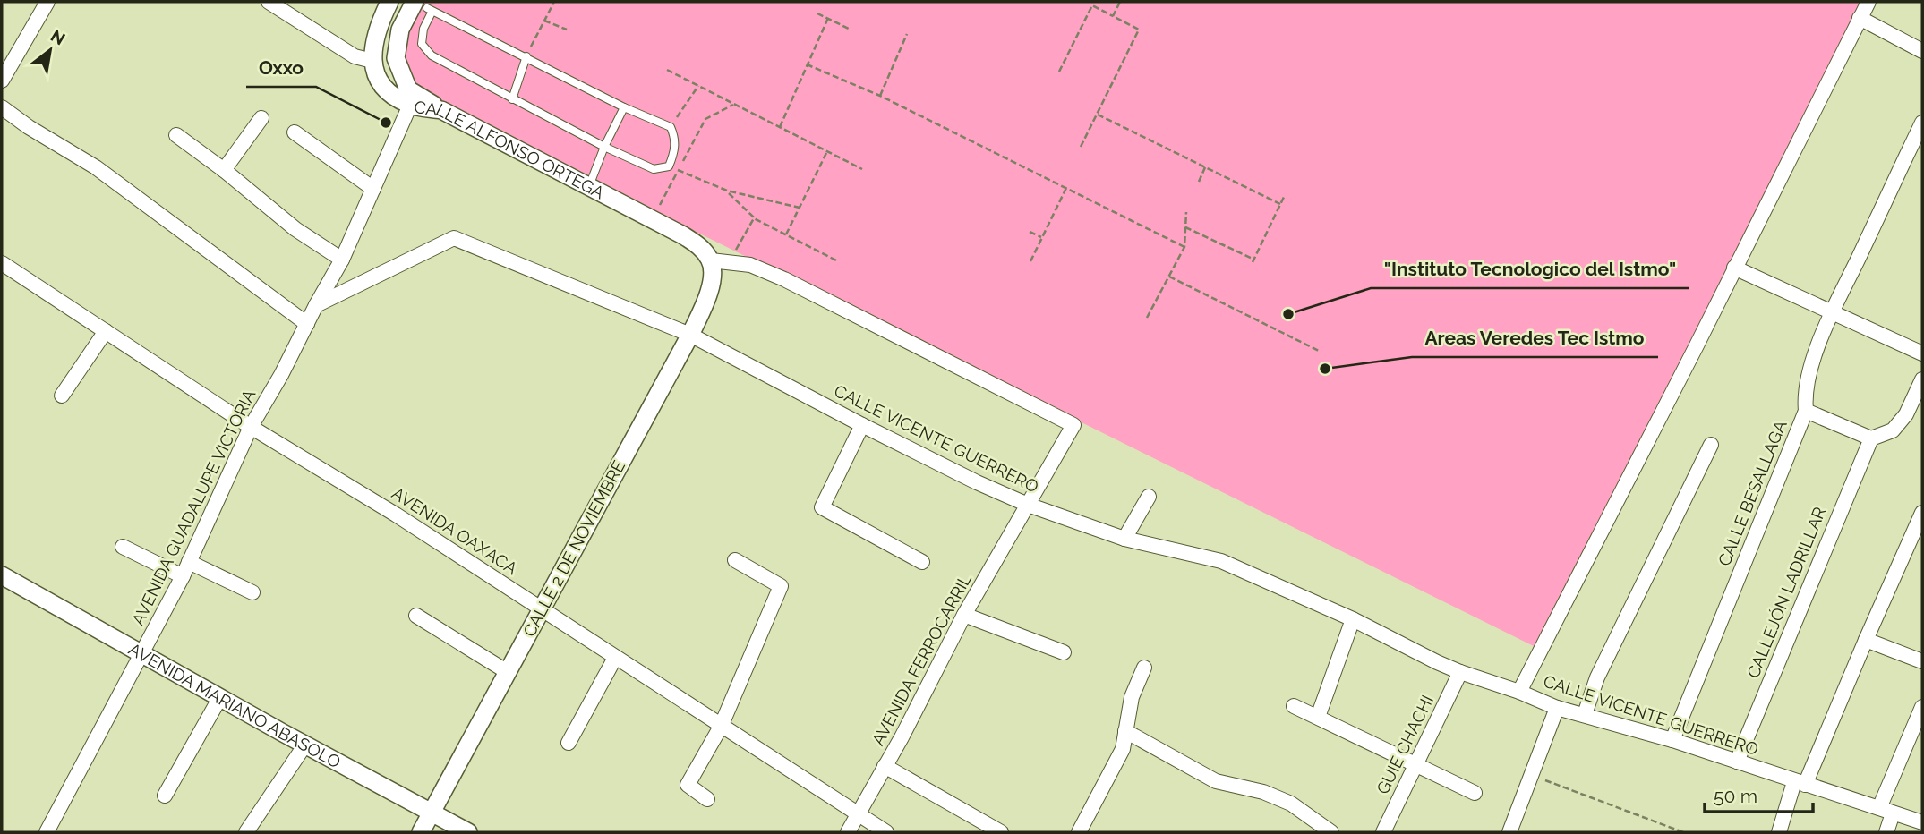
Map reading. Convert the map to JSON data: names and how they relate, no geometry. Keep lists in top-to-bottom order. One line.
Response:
{"streets":{"street":["CALLE ALFONSO ORTEGA","CALLE VICENTE GUERRERO","CALLE BESALLAGA","AVENIDA GUADALUPE VICTORIA","AVENIDA OAXACA","CALLE 2 DE NOVIEMBRE","CALLEJÓN LADRILLAR","AVENIDA FERROCARRIL","AVENIDA MARIANO ABASOLO","GUIE CHACHI"]},"crossings":[["CALLE ALFONSO ORTEGA","AVENIDA GUADALUPE VICTORIA"],["CALLE ALFONSO ORTEGA","CALLE 2 DE NOVIEMBRE"],["CALLE ALFONSO ORTEGA","AVENIDA FERROCARRIL"],["CALLE VICENTE GUERRERO","CALLE BESALLAGA"],["CALLE VICENTE GUERRERO","AVENIDA GUADALUPE VICTORIA"],["CALLE VICENTE GUERRERO","CALLE 2 DE NOVIEMBRE"],["CALLE VICENTE GUERRERO","CALLEJÓN LADRILLAR"],["CALLE VICENTE GUERRERO","AVENIDA FERROCARRIL"],["CALLE VICENTE GUERRERO","GUIE CHACHI"],["AVENIDA GUADALUPE VICTORIA","AVENIDA OAXACA"],["AVENIDA GUADALUPE VICTORIA","AVENIDA MARIANO ABASOLO"],["AVENIDA OAXACA","CALLE 2 DE NOVIEMBRE"],["AVENIDA OAXACA","AVENIDA FERROCARRIL"],["CALLE 2 DE NOVIEMBRE","AVENIDA FERROCARRIL"],["CALLE 2 DE NOVIEMBRE","AVENIDA MARIANO ABASOLO"]],"places":["Oxxo","\"Instituto Tecnologico del Istmo\"","Areas Veredes Tec Istmo"],"scale_bar":"50 m","north":"top right"}
